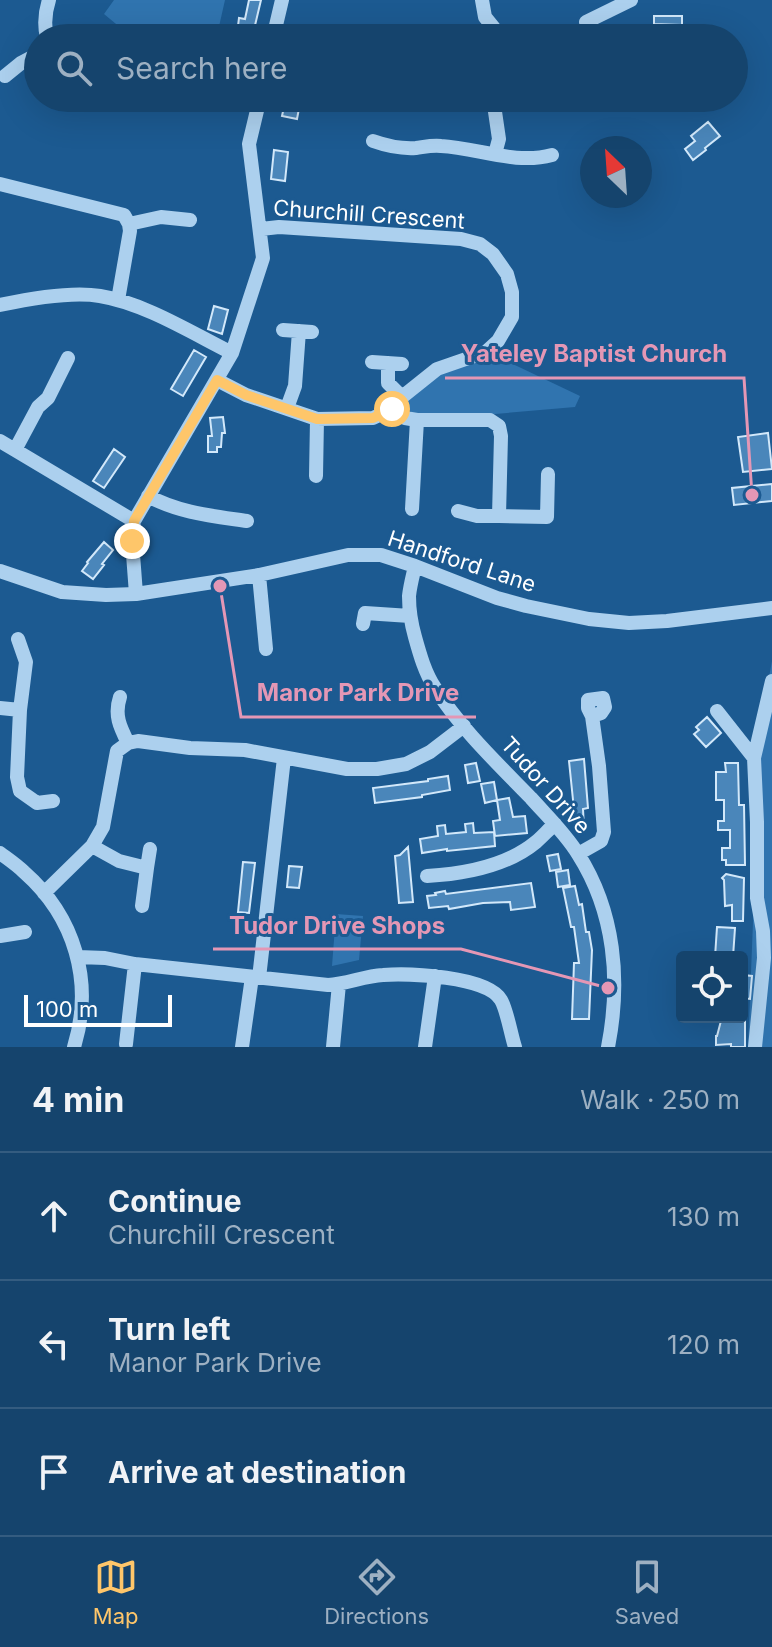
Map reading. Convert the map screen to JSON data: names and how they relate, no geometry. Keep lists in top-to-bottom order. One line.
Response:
{"streets":{"street":["Churchill Crescent","Handford Lane","Tudor Drive"]},"crossings":[["Handford Lane","Tudor Drive"]],"places":["Yateley Baptist Church","Manor Park Drive","Tudor Drive Shops"],"scale_bar":"100 m","north":"top left","page":{"search":"Search here","scale":"100 m","heading":["4 min","Walk · 250 m"],"list":[["Continue","Churchill Crescent","130 m"],["Turn left","Manor Park Drive","120 m"],"Arrive at destination"],"nav":["Map","Directions","Saved"]}}
